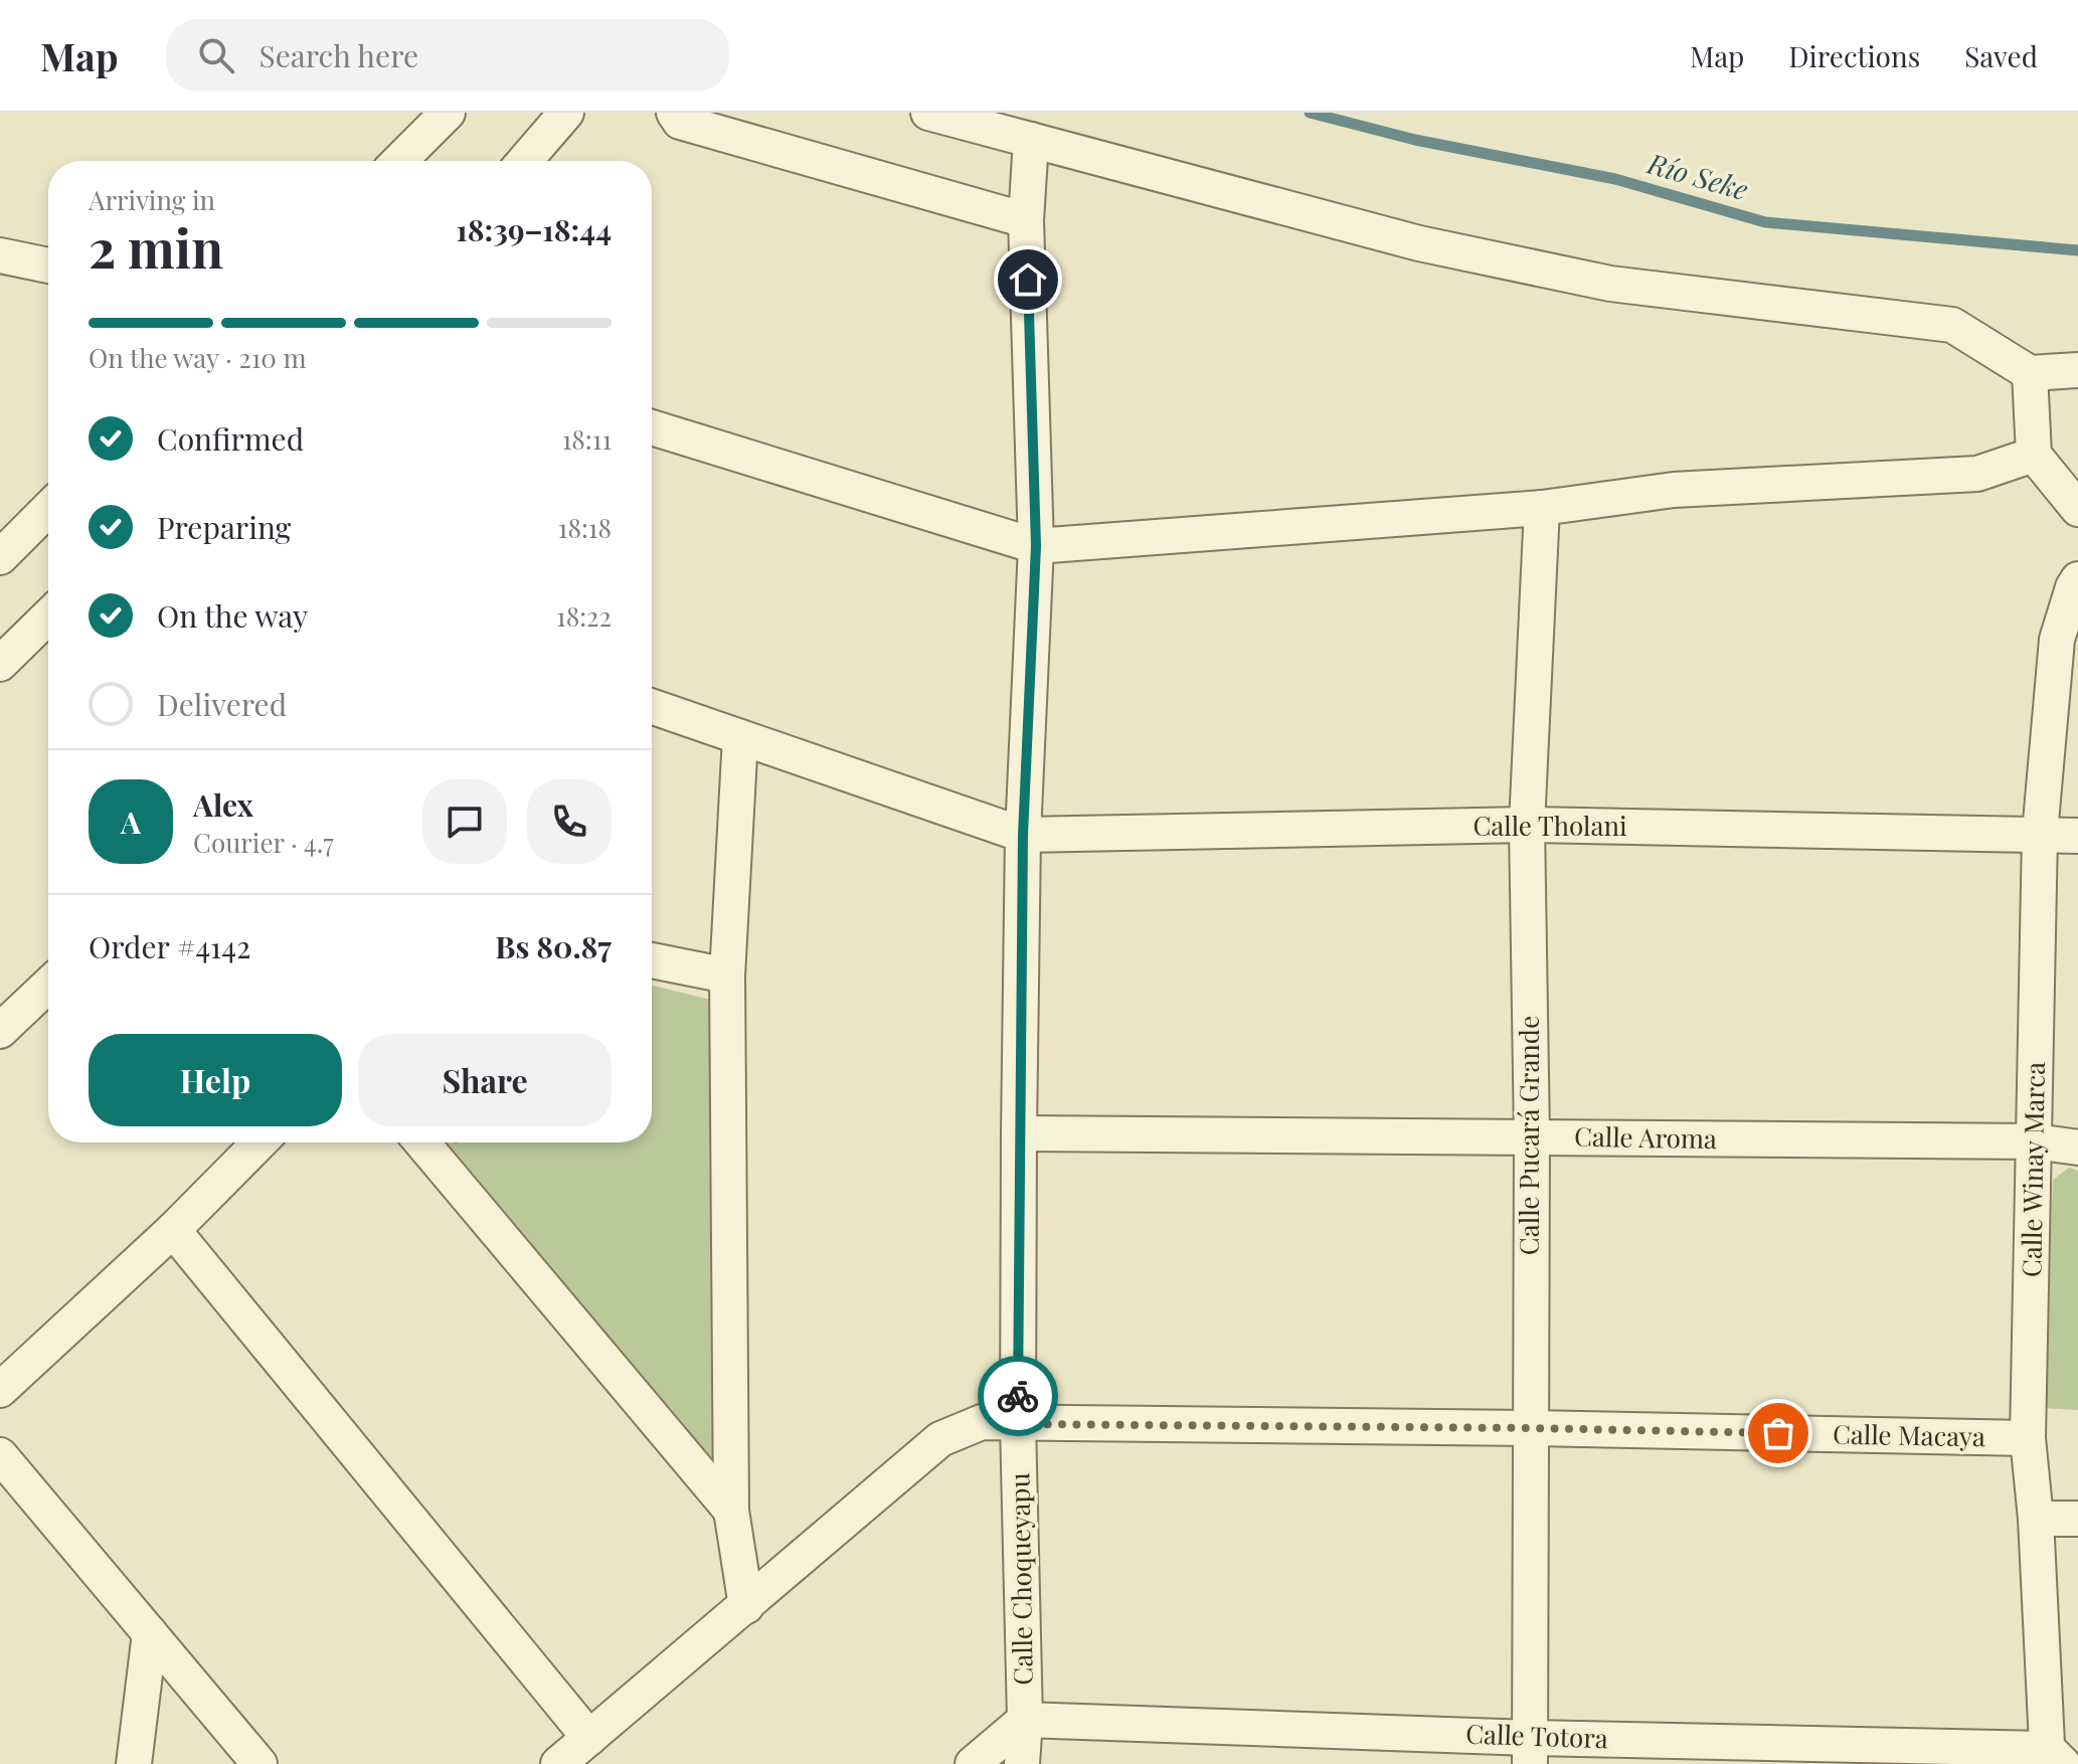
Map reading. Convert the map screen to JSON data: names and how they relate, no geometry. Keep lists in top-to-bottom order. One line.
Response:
{"streets":{"street":["Calle Tholani","Calle Pucará Grande","Calle Aroma","Calle Winay Marca","Calle Macaya","Calle Choqueyapu","Calle Totora"]},"crossings":[["Calle Tholani","Calle Pucará Grande"],["Calle Tholani","Calle Winay Marca"],["Calle Tholani","Calle Choqueyapu"],["Calle Pucará Grande","Calle Aroma"],["Calle Pucará Grande","Calle Macaya"],["Calle Pucará Grande","Calle Totora"],["Calle Aroma","Calle Winay Marca"],["Calle Aroma","Calle Choqueyapu"],["Calle Winay Marca","Calle Macaya"],["Calle Winay Marca","Calle Totora"],["Calle Macaya","Calle Choqueyapu"],["Calle Choqueyapu","Calle Totora"]],"water":["Río Seke"],"page":{"header":"Map","search":"Search here","nav":["Map","Directions","Saved"],"heading":["2 min","Arriving in","18:39–18:44"],"panel":["Alex","Courier · 4.7","Order #4142","Bs 80.87"],"bar":"On the way · 210 m","list":[["Confirmed","18:11"],["Preparing","18:18"],["On the way","18:22"],"Delivered"],"round":"A","buttons":["Help","Share"]}}
